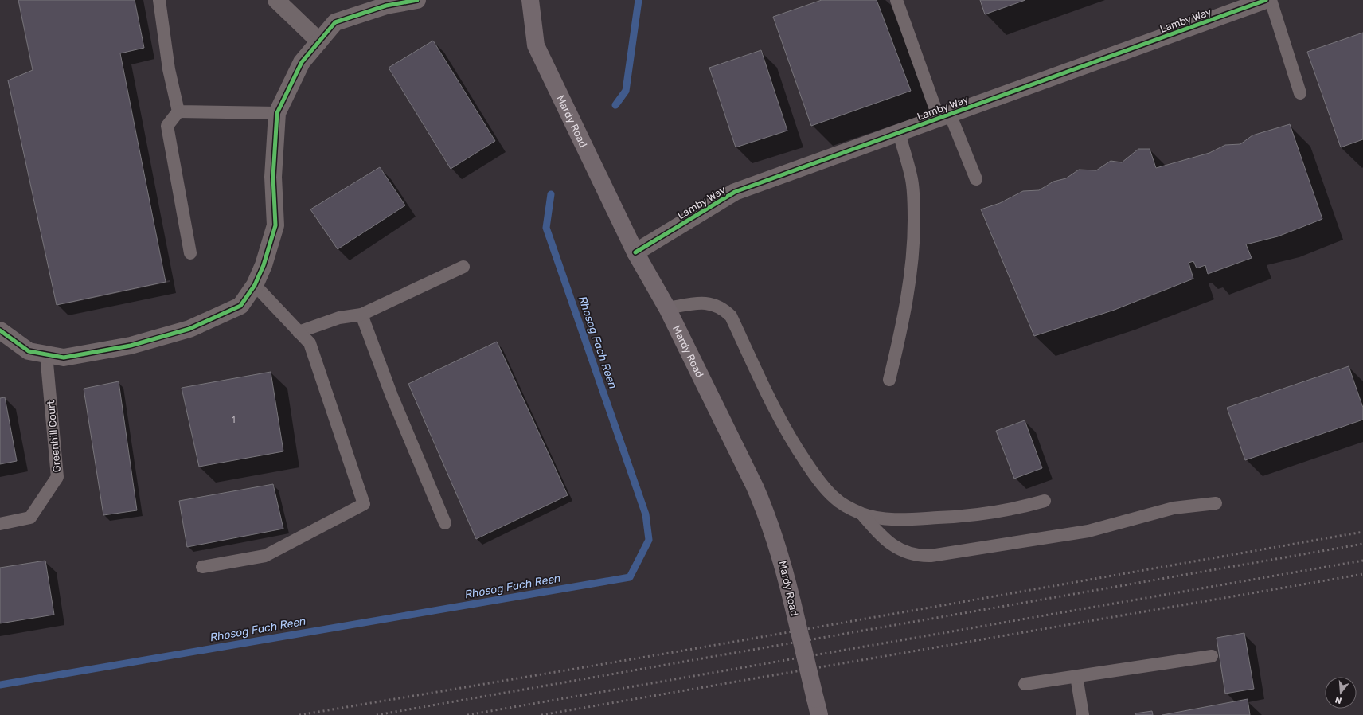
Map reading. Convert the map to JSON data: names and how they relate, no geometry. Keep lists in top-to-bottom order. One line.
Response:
{"streets":{"main road":["Mardy Road"],"street":["Lamby Way"],"lane":["Greenhill Court"]},"crossings":[["Lamby Way","Mardy Road"]],"water":["Rhosog Fach Reen"],"house_numbers":["1"],"north":"bottom"}
